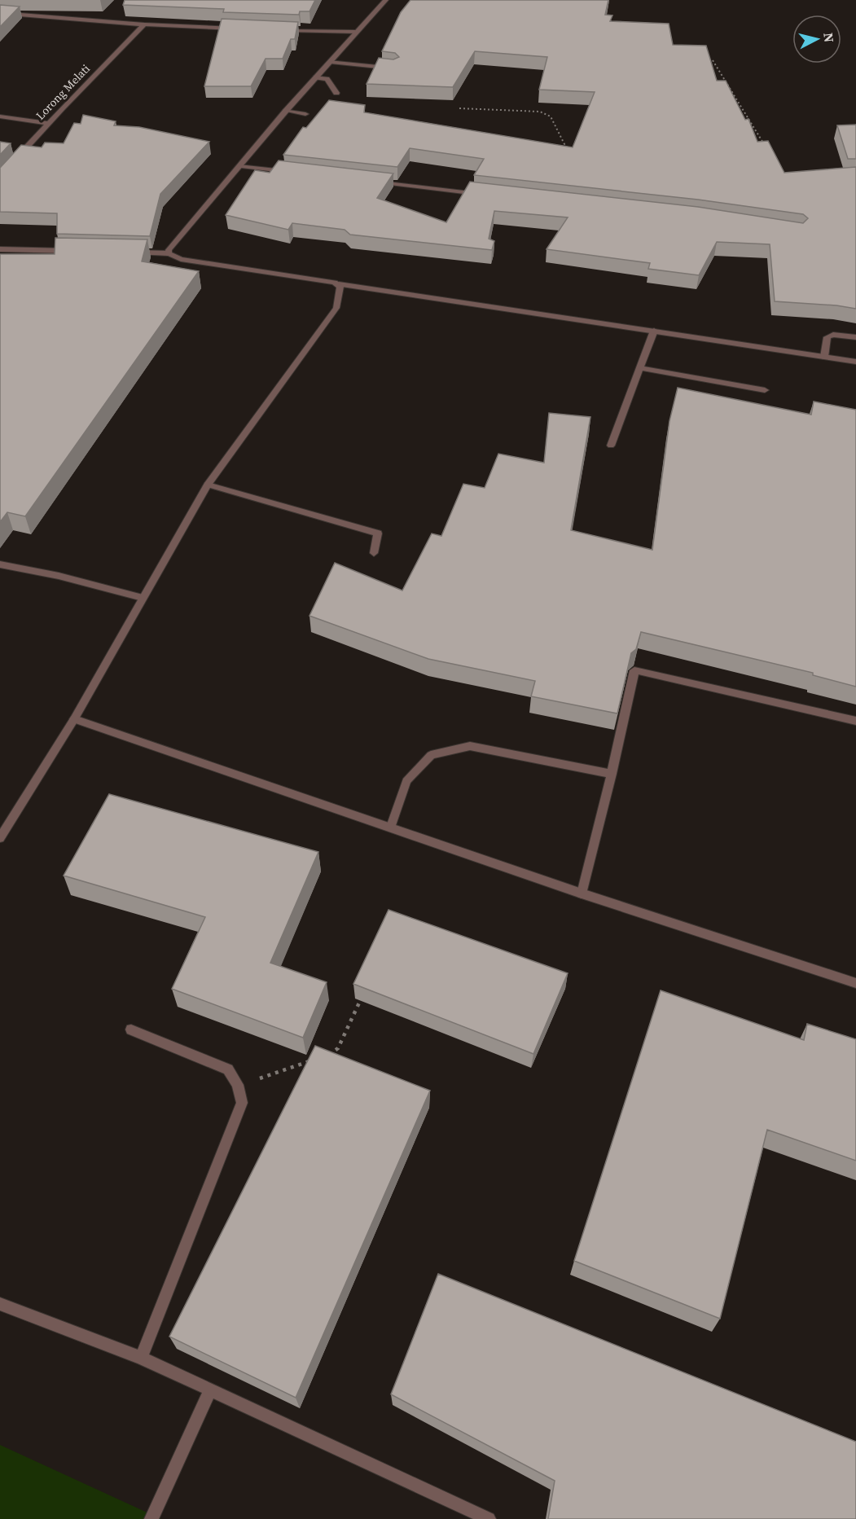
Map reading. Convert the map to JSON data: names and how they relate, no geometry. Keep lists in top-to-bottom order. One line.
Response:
{"streets":{"street":["Lorong Melati"]},"north":"right"}
